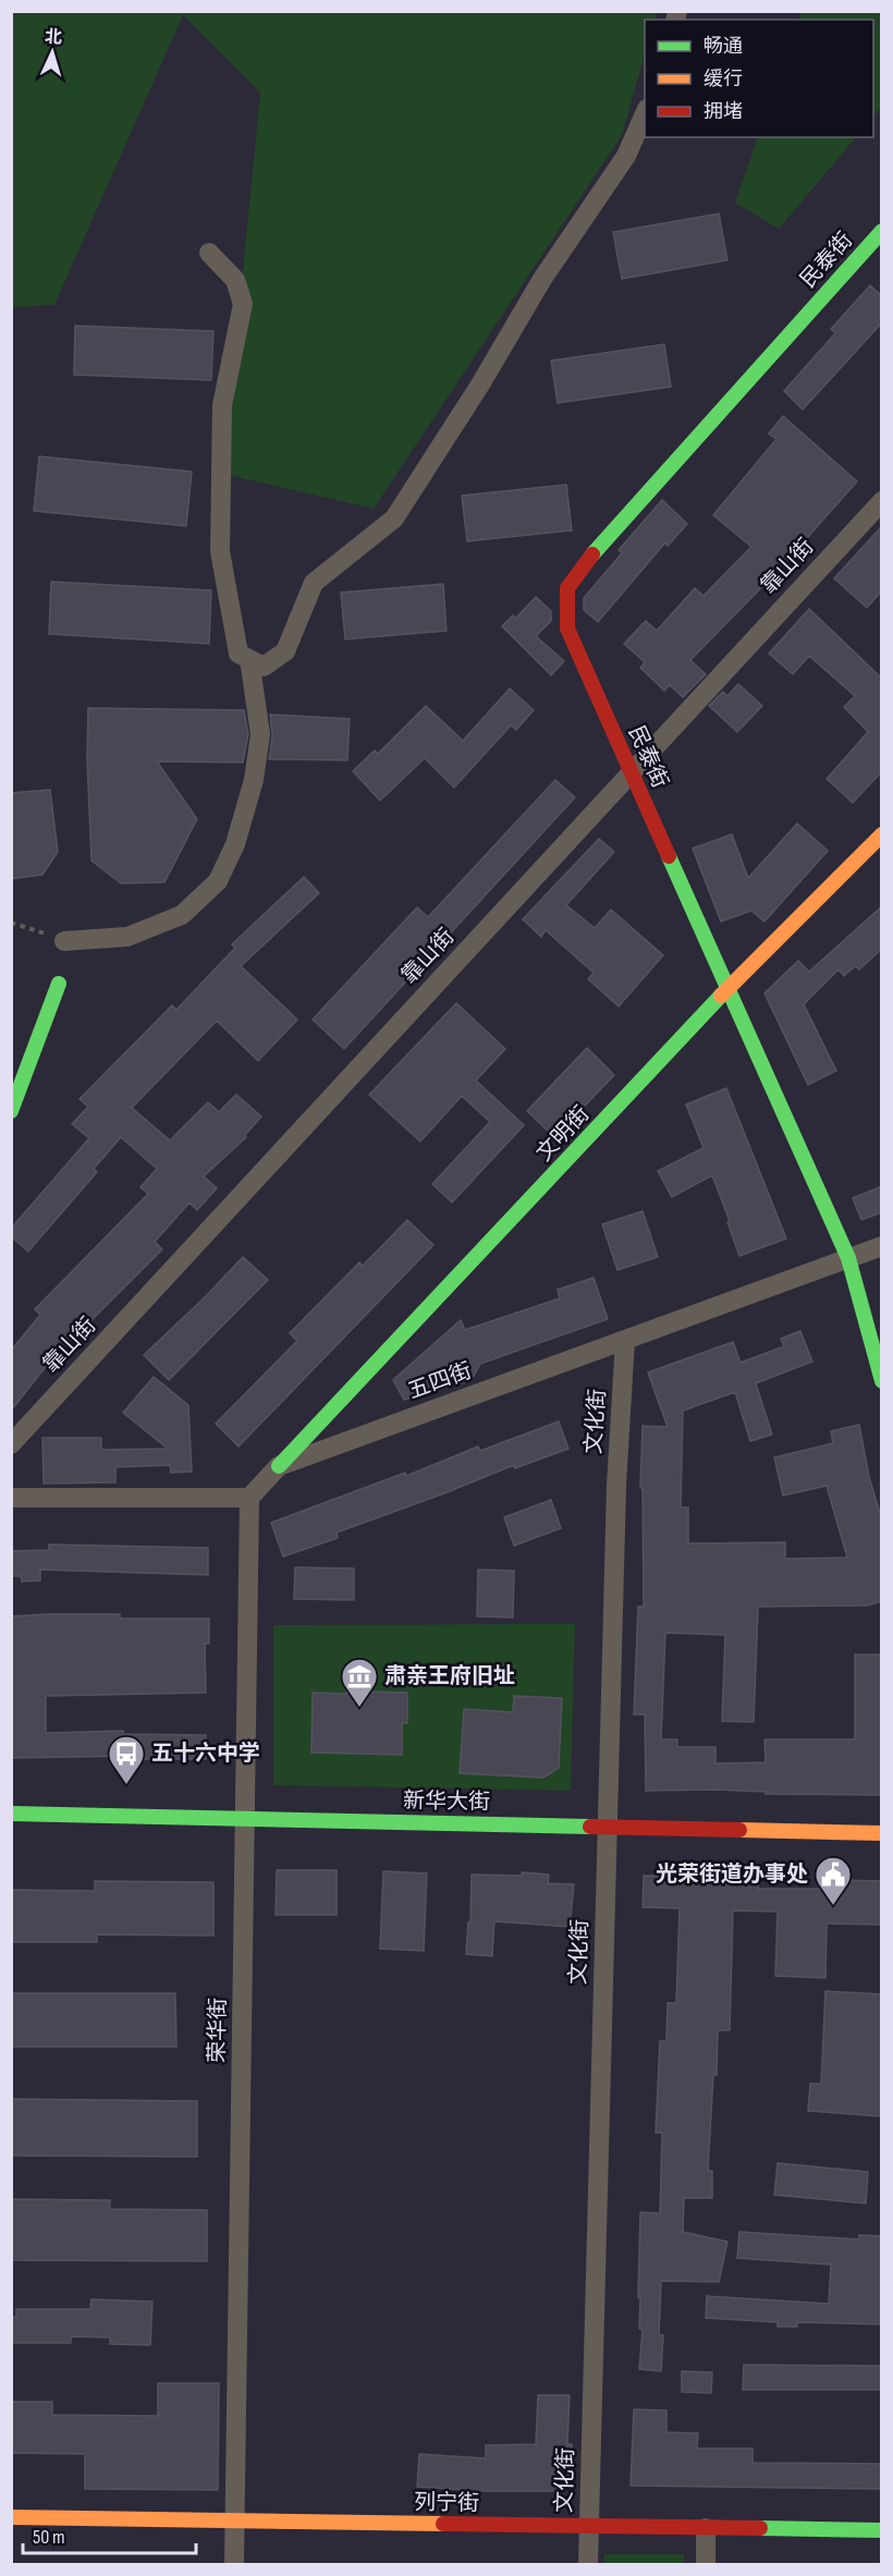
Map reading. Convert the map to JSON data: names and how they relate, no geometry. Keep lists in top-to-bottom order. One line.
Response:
{"streets":{"street":["民泰街","靠山街","文明街","五四街","文化街","新华大街","荣华街","列宁街"]},"crossings":[["民泰街","靠山街"],["民泰街","文明街"],["民泰街","五四街"],["文明街","五四街"],["五四街","文化街"],["五四街","荣华街"],["文化街","新华大街"],["文化街","列宁街"],["新华大街","荣华街"],["荣华街","列宁街"]],"places":{"museum":["肃亲王府旧址"],"bus stop":["五十六中学"],"public building":["光荣街道办事处"]},"legend":["畅通","缓行","拥堵"],"scale_bar":"50 m","north":"top"}
